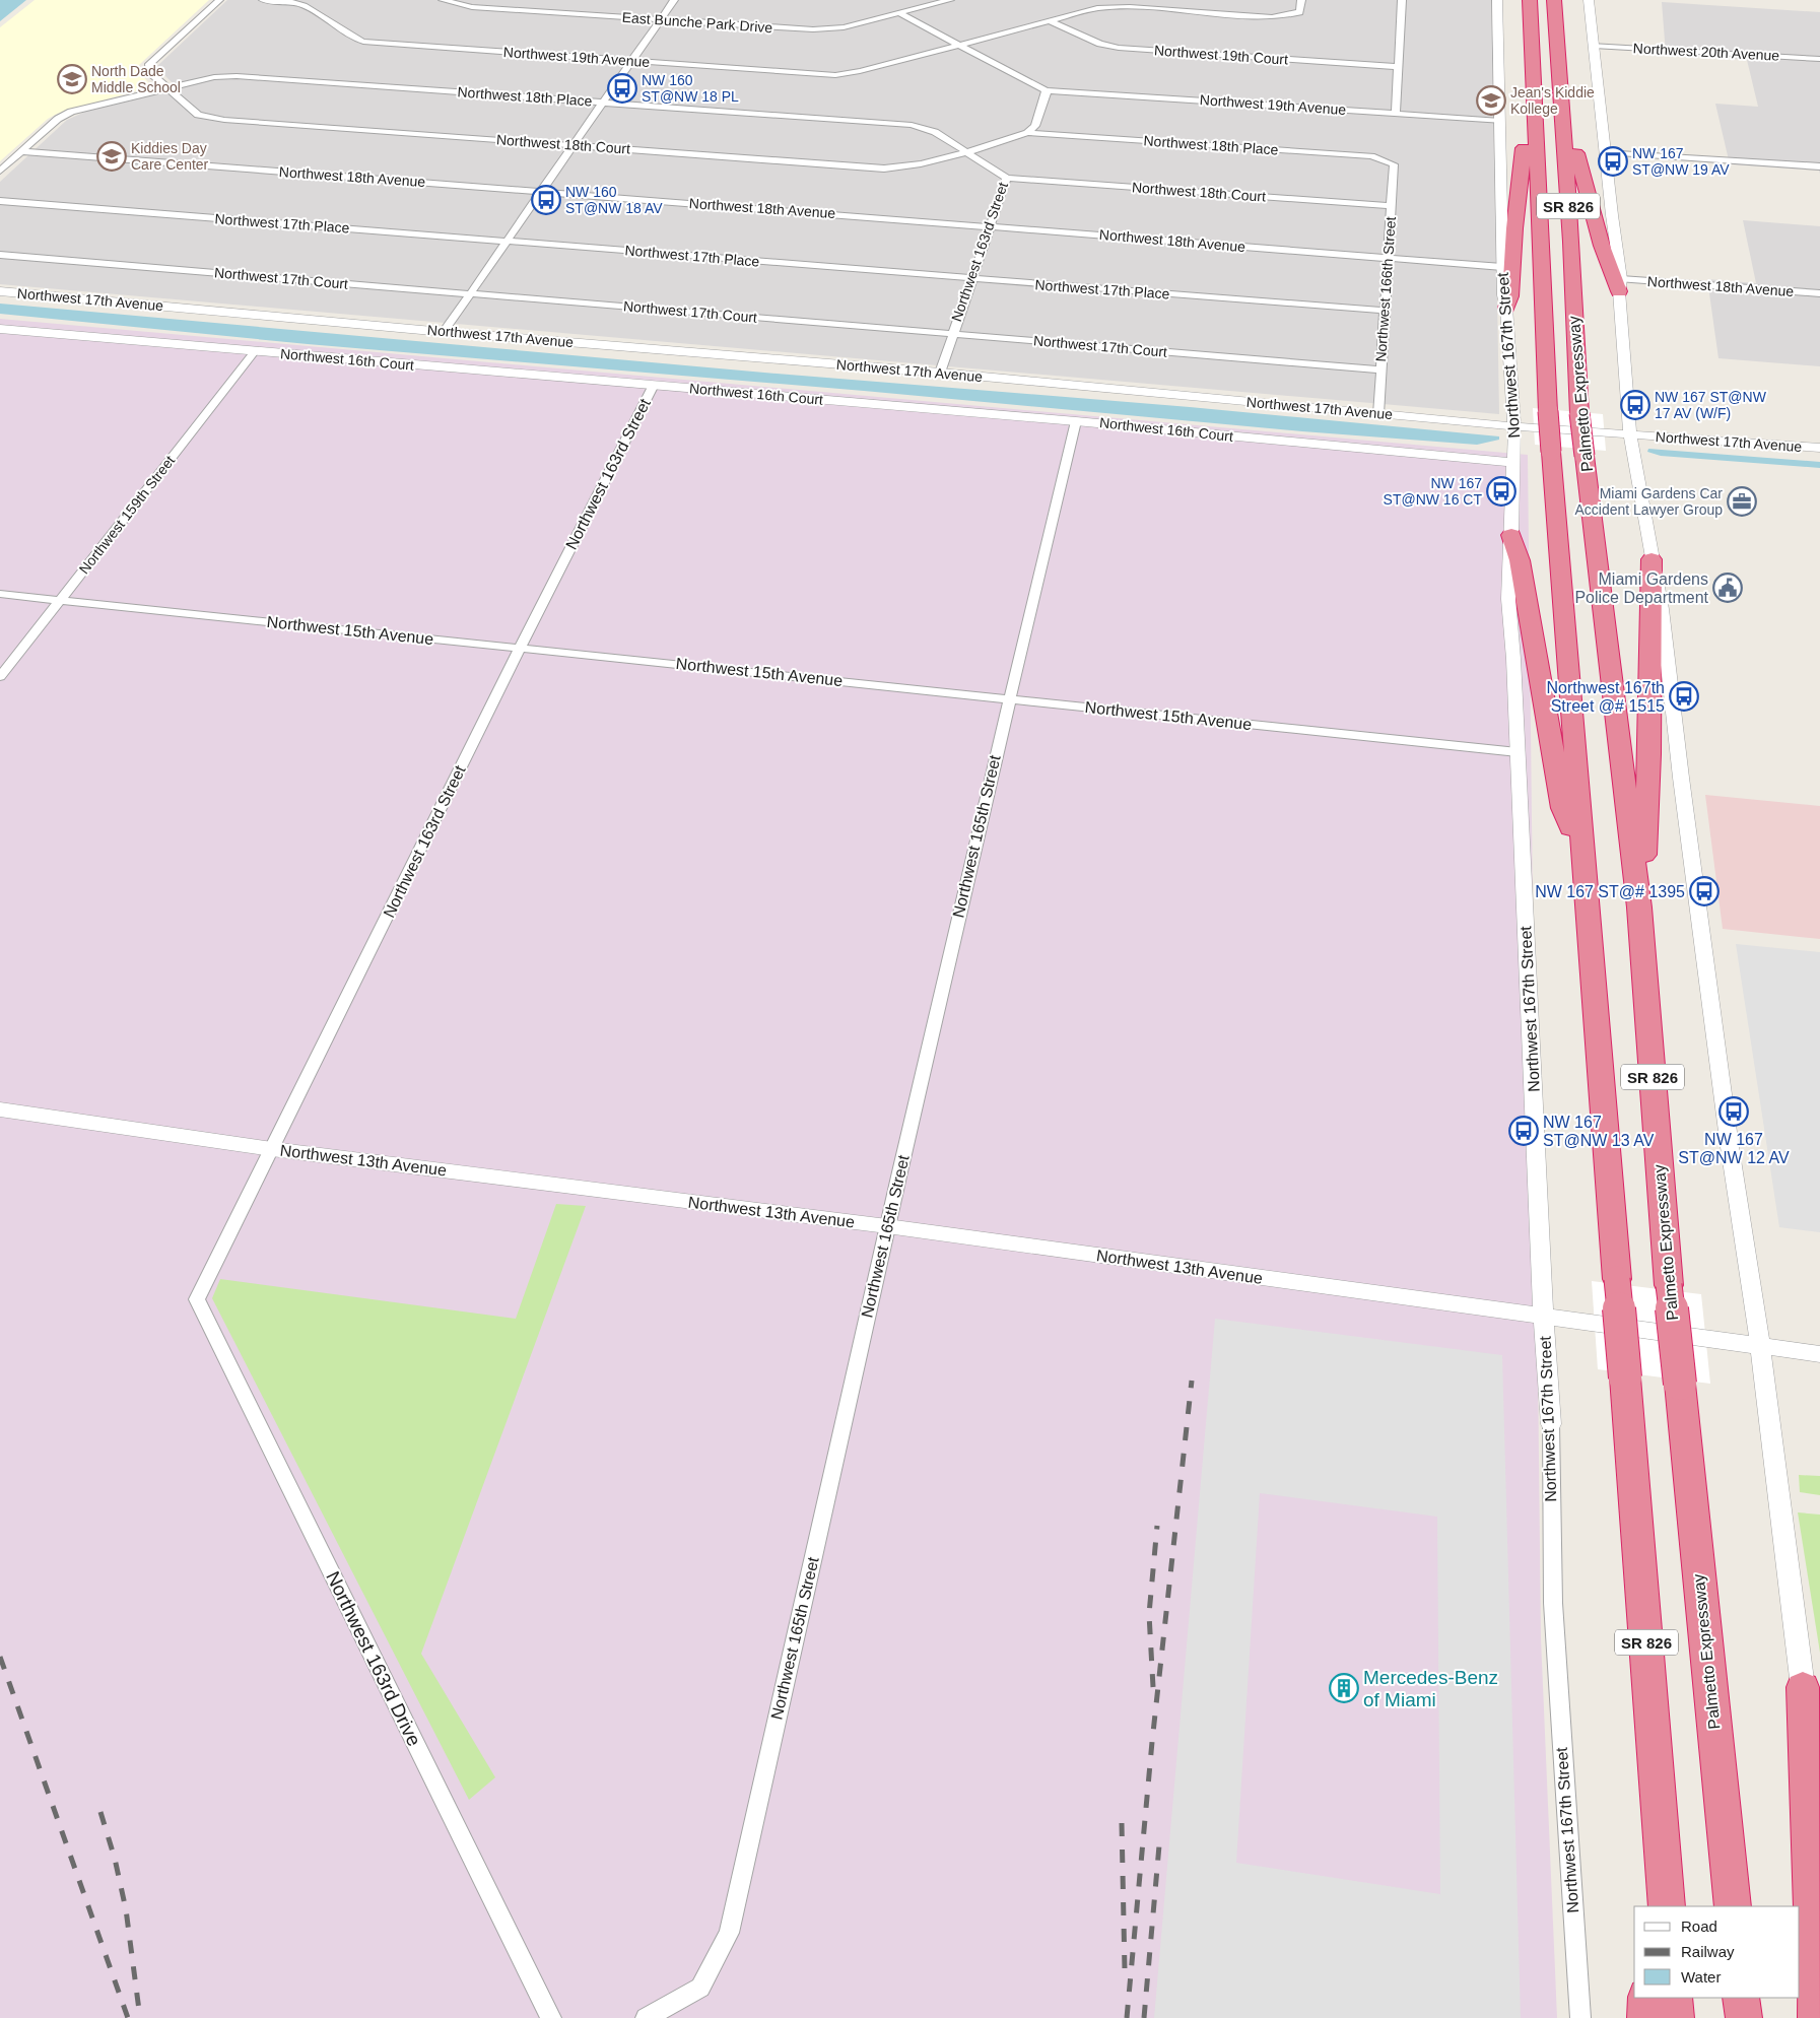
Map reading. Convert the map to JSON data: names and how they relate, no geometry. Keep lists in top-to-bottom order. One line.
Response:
{"streets":{"highway":["SR 826","Palmetto Expressway"],"street":["East Bunche Park Drive","Northwest 20th Avenue","Northwest 19th Court","Northwest 19th Avenue","Northwest 18th Place","Northwest 18th Court","Northwest 18th Avenue","Northwest 17th Place","Northwest 163rd Street","Northwest 17th Court","Northwest 166th Street","Northwest 17th Avenue","Northwest 167th Street","Northwest 16th Court","Northwest 159th Street","Northwest 15th Avenue","Northwest 165th Street","Northwest 13th Avenue","Northwest 163rd Drive"]},"crossings":[["Northwest 19th Avenue","Northwest 167th Street"],["Northwest 18th Place","Northwest 18th Court"],["Northwest 18th Place","Northwest 18th Avenue"],["Northwest 18th Place","Northwest 163rd Street"],["Northwest 18th Place","Northwest 166th Street"],["Northwest 18th Court","Northwest 163rd Street"],["Northwest 18th Court","Northwest 166th Street"],["Northwest 18th Avenue","Northwest 163rd Street"],["Northwest 18th Avenue","Northwest 166th Street"],["Northwest 18th Avenue","Northwest 167th Street"],["Northwest 17th Place","Northwest 163rd Street"],["Northwest 17th Place","Northwest 166th Street"],["Northwest 163rd Street","Northwest 17th Court"],["Northwest 163rd Street","Northwest 17th Avenue"],["Northwest 163rd Street","Northwest 16th Court"],["Northwest 163rd Street","Northwest 15th Avenue"],["Northwest 163rd Street","Northwest 13th Avenue"],["Northwest 163rd Street","Northwest 163rd Drive"],["Northwest 17th Court","Northwest 166th Street"],["Northwest 166th Street","Northwest 17th Avenue"],["Northwest 17th Avenue","Northwest 167th Street"],["Northwest 167th Street","Northwest 16th Court"],["Northwest 167th Street","Northwest 15th Avenue"],["Northwest 167th Street","Northwest 13th Avenue"],["Northwest 16th Court","Northwest 159th Street"],["Northwest 16th Court","Northwest 165th Street"],["Northwest 159th Street","Northwest 15th Avenue"],["Northwest 15th Avenue","Northwest 165th Street"],["Northwest 165th Street","Northwest 13th Avenue"]],"places":{"school or university":["North Dade Middle School","Jean's Kiddie Kollege","Kiddies Day Care Center"],"bus stop":["NW 160 ST@NW 18 PL","NW 167 ST@NW 19 AV","NW 160 ST@NW 18 AV","NW 167 ST@NW 17 AV (W/F)","NW 167 ST@NW 16 CT","Northwest 167th Street @# 1515","NW 167 ST@# 1395","NW 167 ST@NW 12 AV","NW 167 ST@NW 13 AV"],"office":["Miami Gardens Car Accident Lawyer Group"],"public building":["Miami Gardens Police Department"],"building":["Mercedes-Benz of Miami"]},"legend":["Road","Railway","Water"]}
